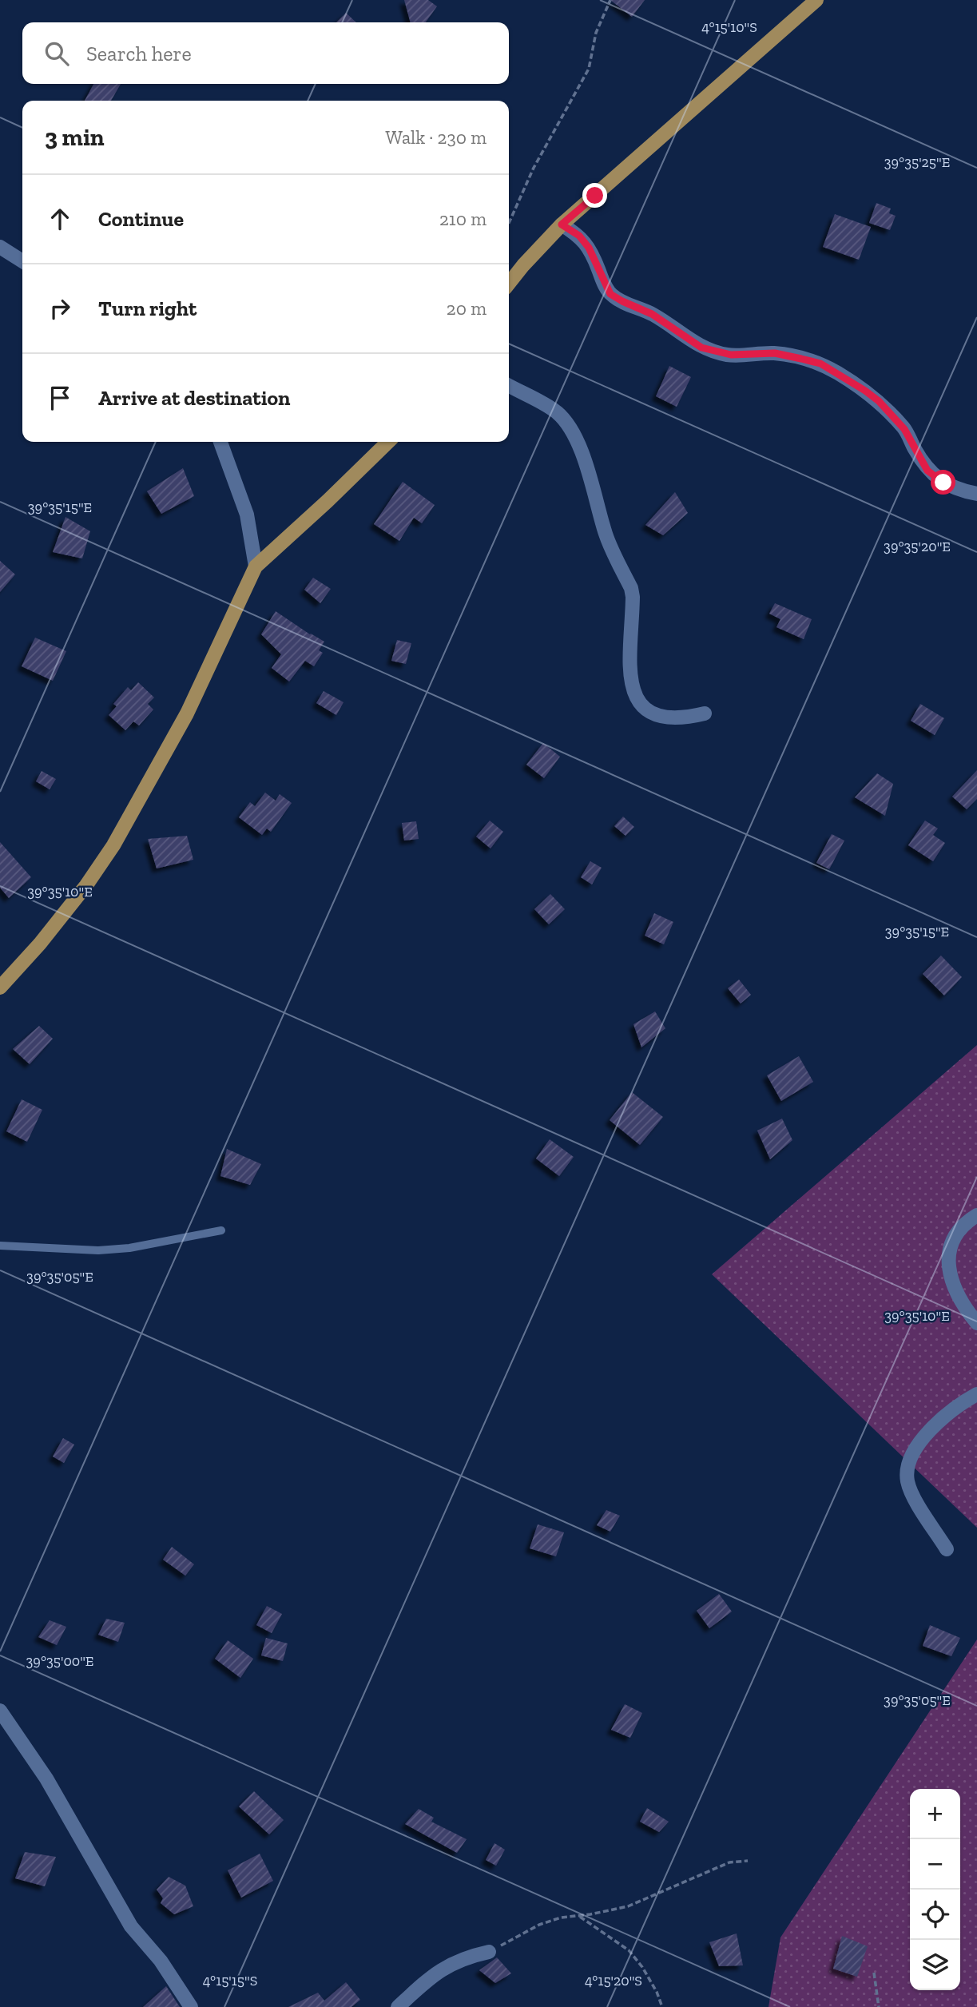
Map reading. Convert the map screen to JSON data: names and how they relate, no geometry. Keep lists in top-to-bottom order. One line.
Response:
{"page":{"search":"Search here","heading":["3 min","Walk · 230 m"],"list":[["Continue","210 m"],["Turn right","20 m"],"Arrive at destination"],"map_buttons":["+","−"]},"coordinates":["4°15'10\"S","39°35'25\"E","39°35'15\"E","39°35'20\"E","39°35'10\"E","39°35'05\"E","39°35'00\"E","4°15'15\"S","4°15'20\"S"]}
